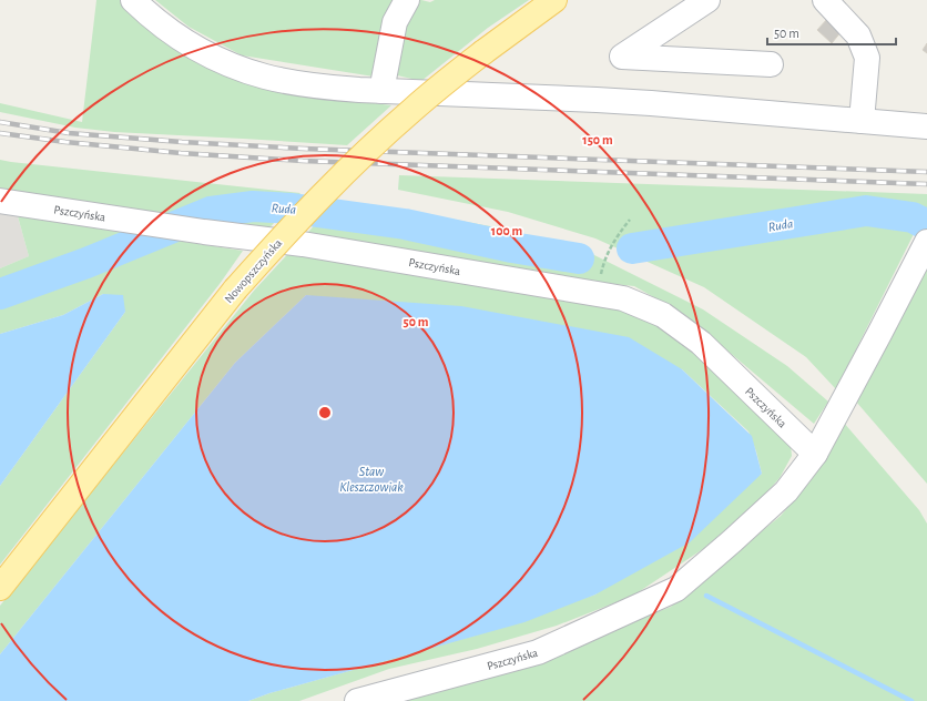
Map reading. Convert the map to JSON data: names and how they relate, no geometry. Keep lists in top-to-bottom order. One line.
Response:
{"streets":{"main road":["Nowopszczyńska"],"street":["Pszczyńska"]},"water":["Ruda","Staw Kleszczowiak"],"scale_bar":"50 m","rings":["150 m","100 m","50 m"]}
